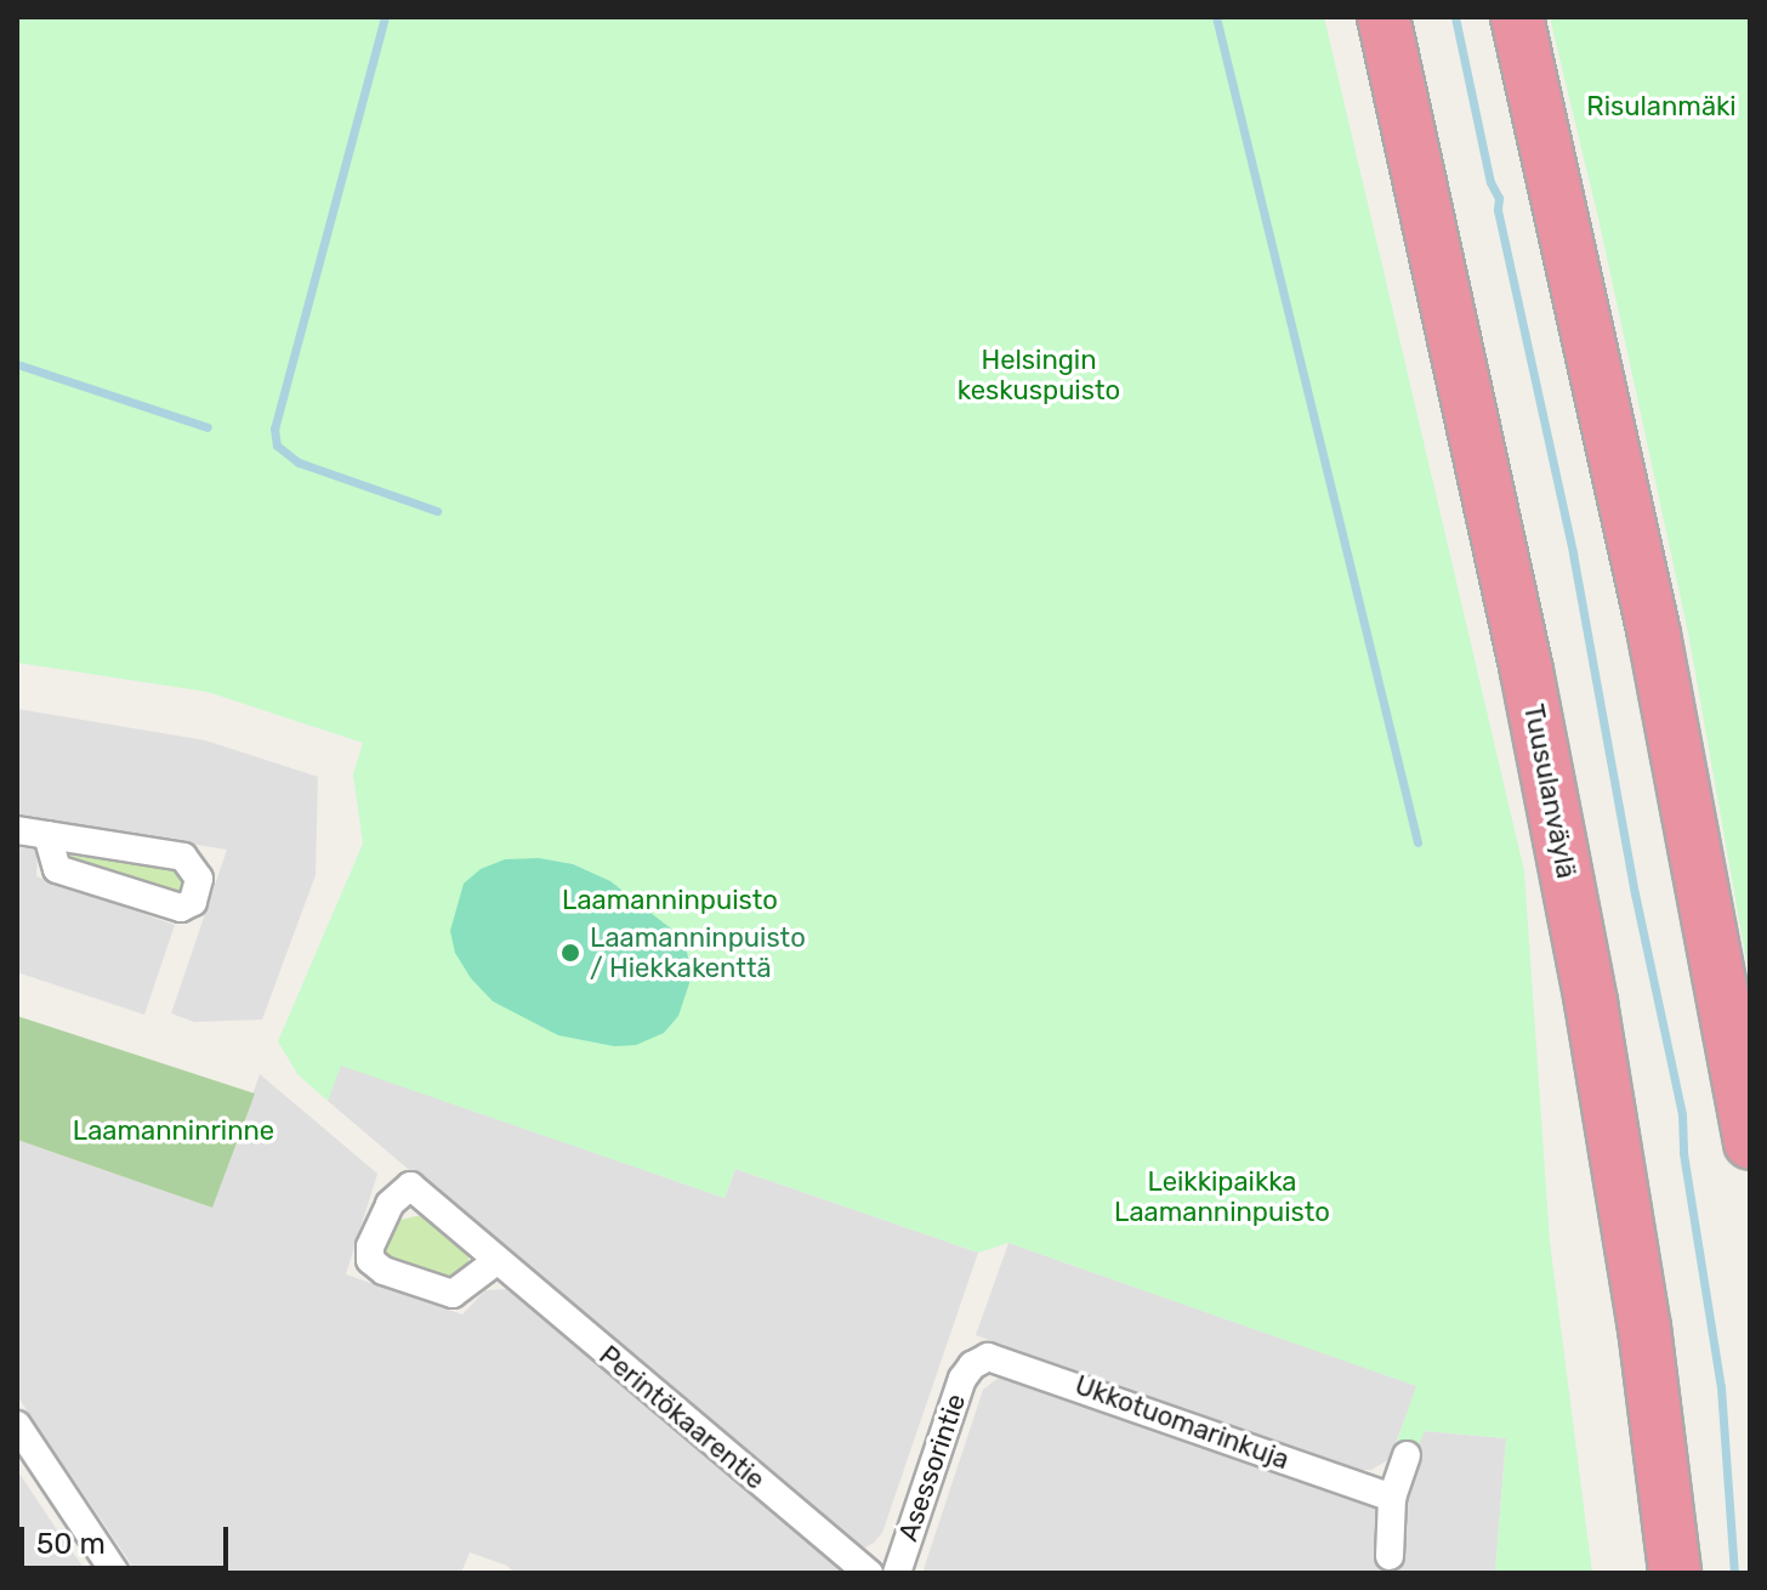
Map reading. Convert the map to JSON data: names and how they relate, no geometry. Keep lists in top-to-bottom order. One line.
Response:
{"streets":{"highway":["Tuusulanväylä"],"street":["Perintökaarentie","Ukkotuomarinkuja","Asessorintie"]},"crossings":[["Ukkotuomarinkuja","Asessorintie"]],"parks":["Risulanmäki","Helsingin keskuspuisto","Laamanninpuisto","Laamanninrinne","Leikkipaikka Laamanninpuisto"],"places":["Laamanninpuisto / Hiekkakenttä"],"scale_bar":"50 m"}
